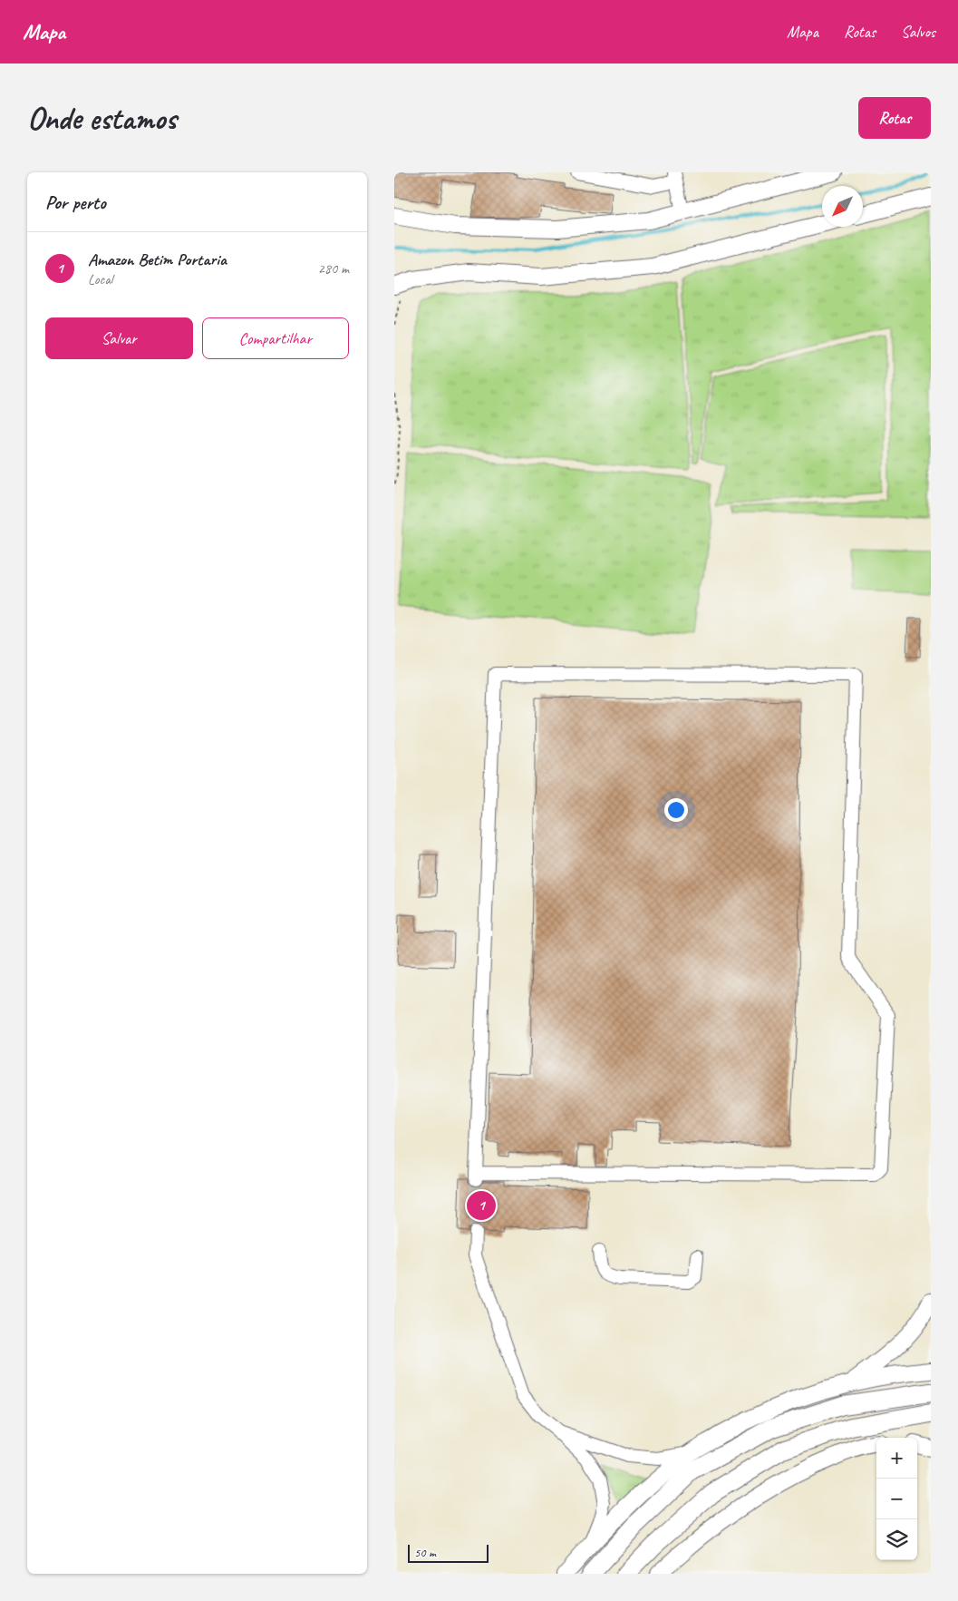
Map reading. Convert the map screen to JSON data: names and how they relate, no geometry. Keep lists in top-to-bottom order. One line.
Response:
{"scale_bar":"50 m","north":"bottom left","page":{"header":"Mapa","nav":["Mapa","Rotas","Salvos"],"buttons":["Rotas",["Salvar","Compartilhar"]],"title":"Onde estamos","heading":"Por perto","list":[{"mark":"1","name":"Amazon Betim Portaria","note":"Local","value":"280 m"}],"pins":"1","map_buttons":["+","−"],"scale":"50 m"}}
